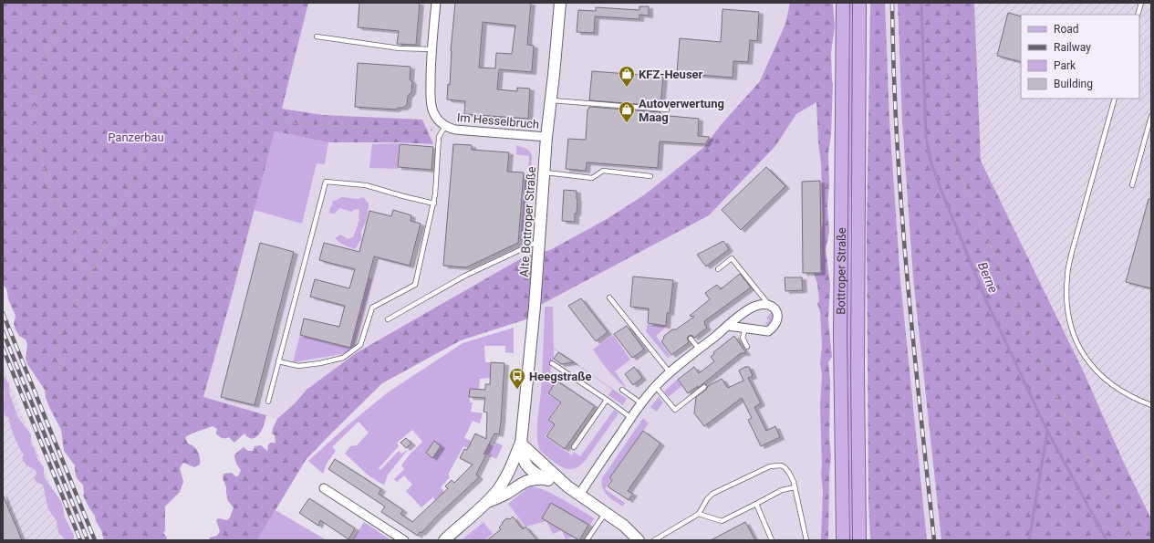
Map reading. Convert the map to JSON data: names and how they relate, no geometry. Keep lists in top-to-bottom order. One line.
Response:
{"streets":{"main road":["Bottroper Straße"],"street":["Im Hesselbruch","Alte Bottroper Straße"]},"crossings":[["Im Hesselbruch","Alte Bottroper Straße"]],"water":["Berne"],"parks":["Panzerbau"],"places":{"shop":["KFZ-Heuser","Autoverwertung Maag"],"bus stop":["Heegstraße"]},"legend":["Road","Railway","Park","Building"]}
